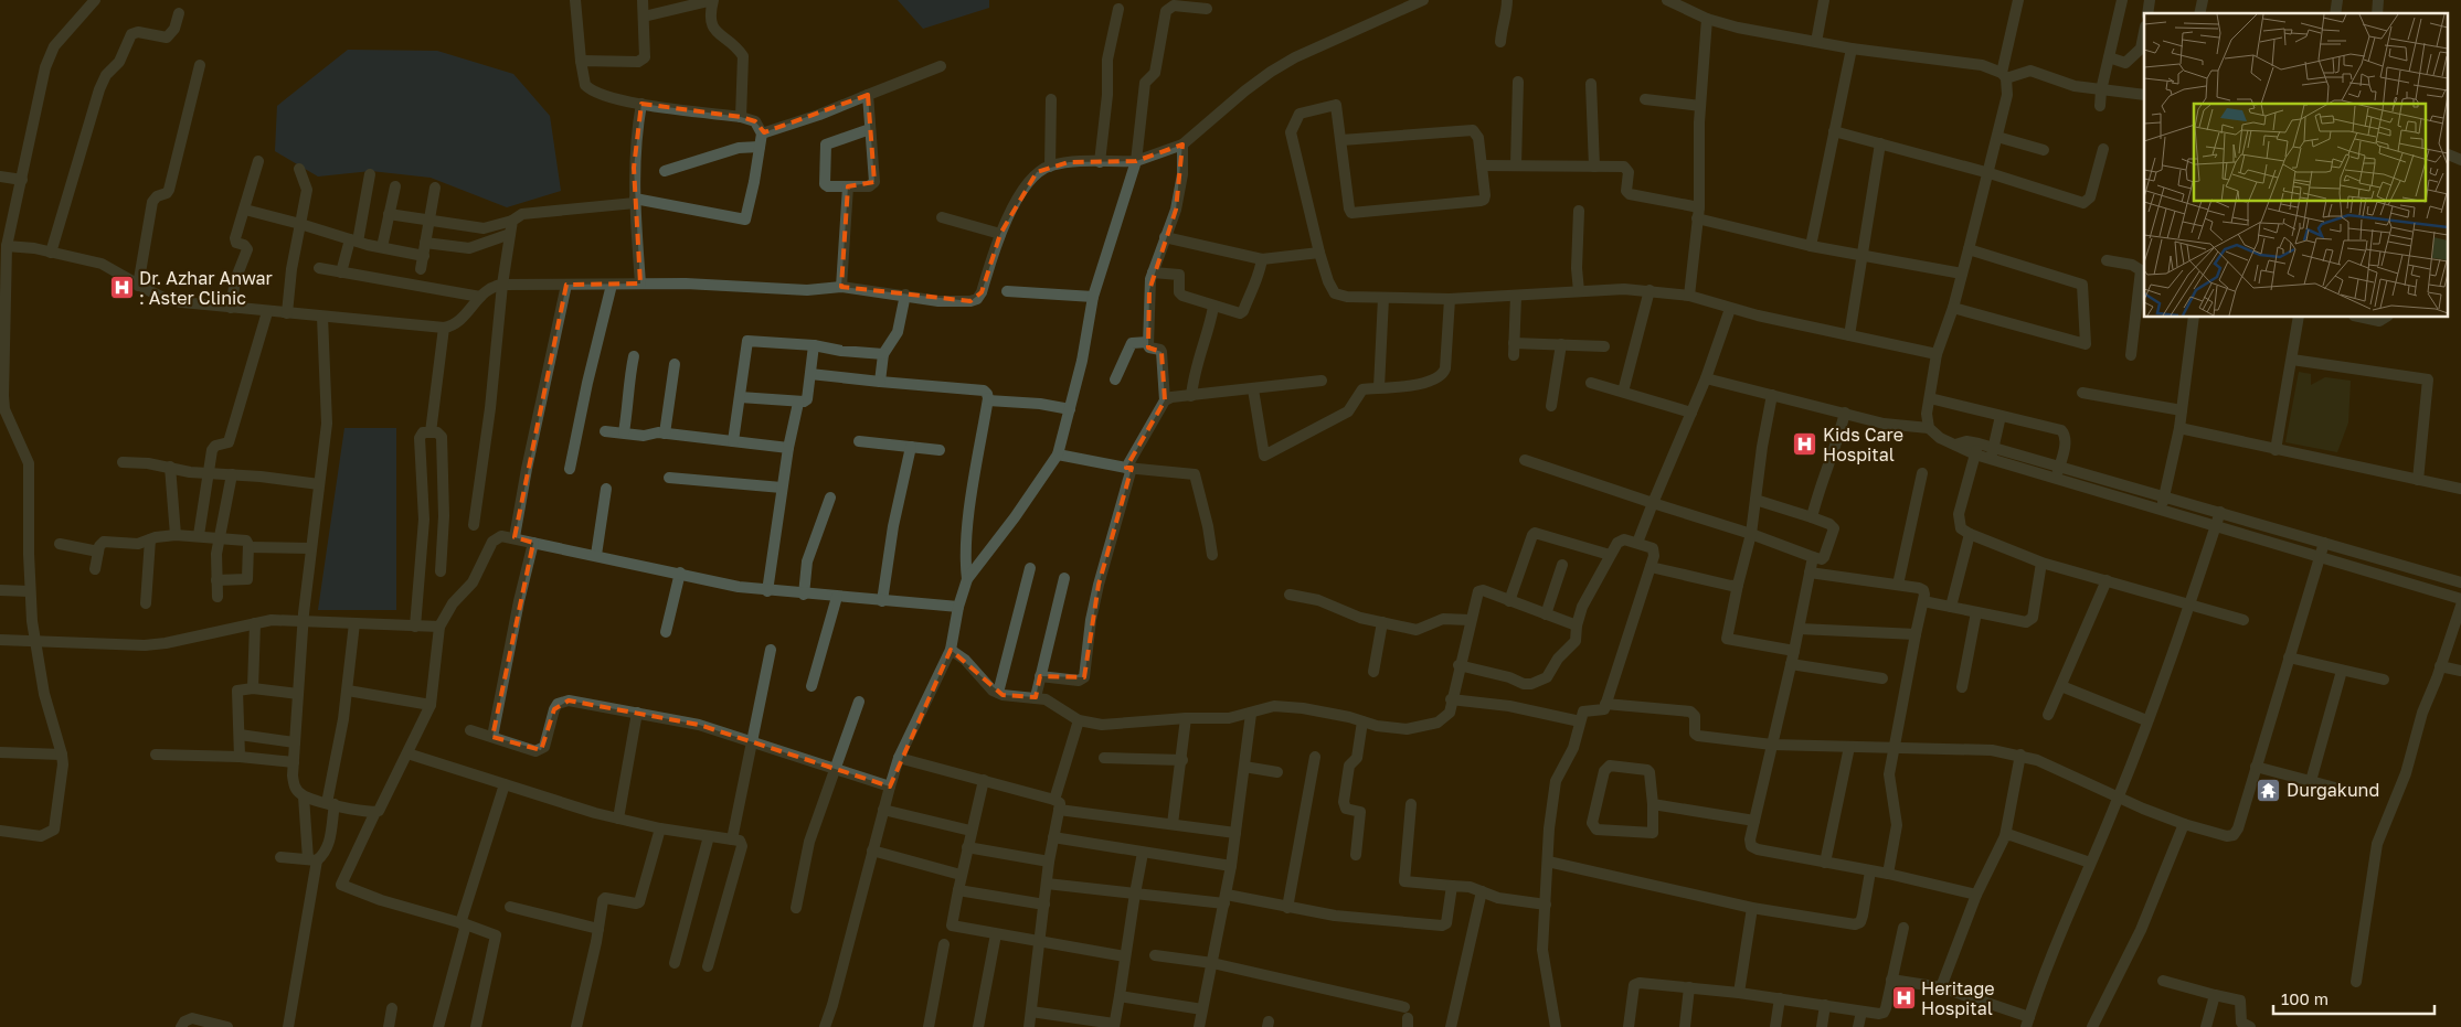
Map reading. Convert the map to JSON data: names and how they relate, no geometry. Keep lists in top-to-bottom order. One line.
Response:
{"places":{"hospital":["Dr. Azhar Anwar : Aster Clinic","Kids Care Hospital","Heritage Hospital"],"temple":["Durgakund"]},"scale_bar":"100 m"}
